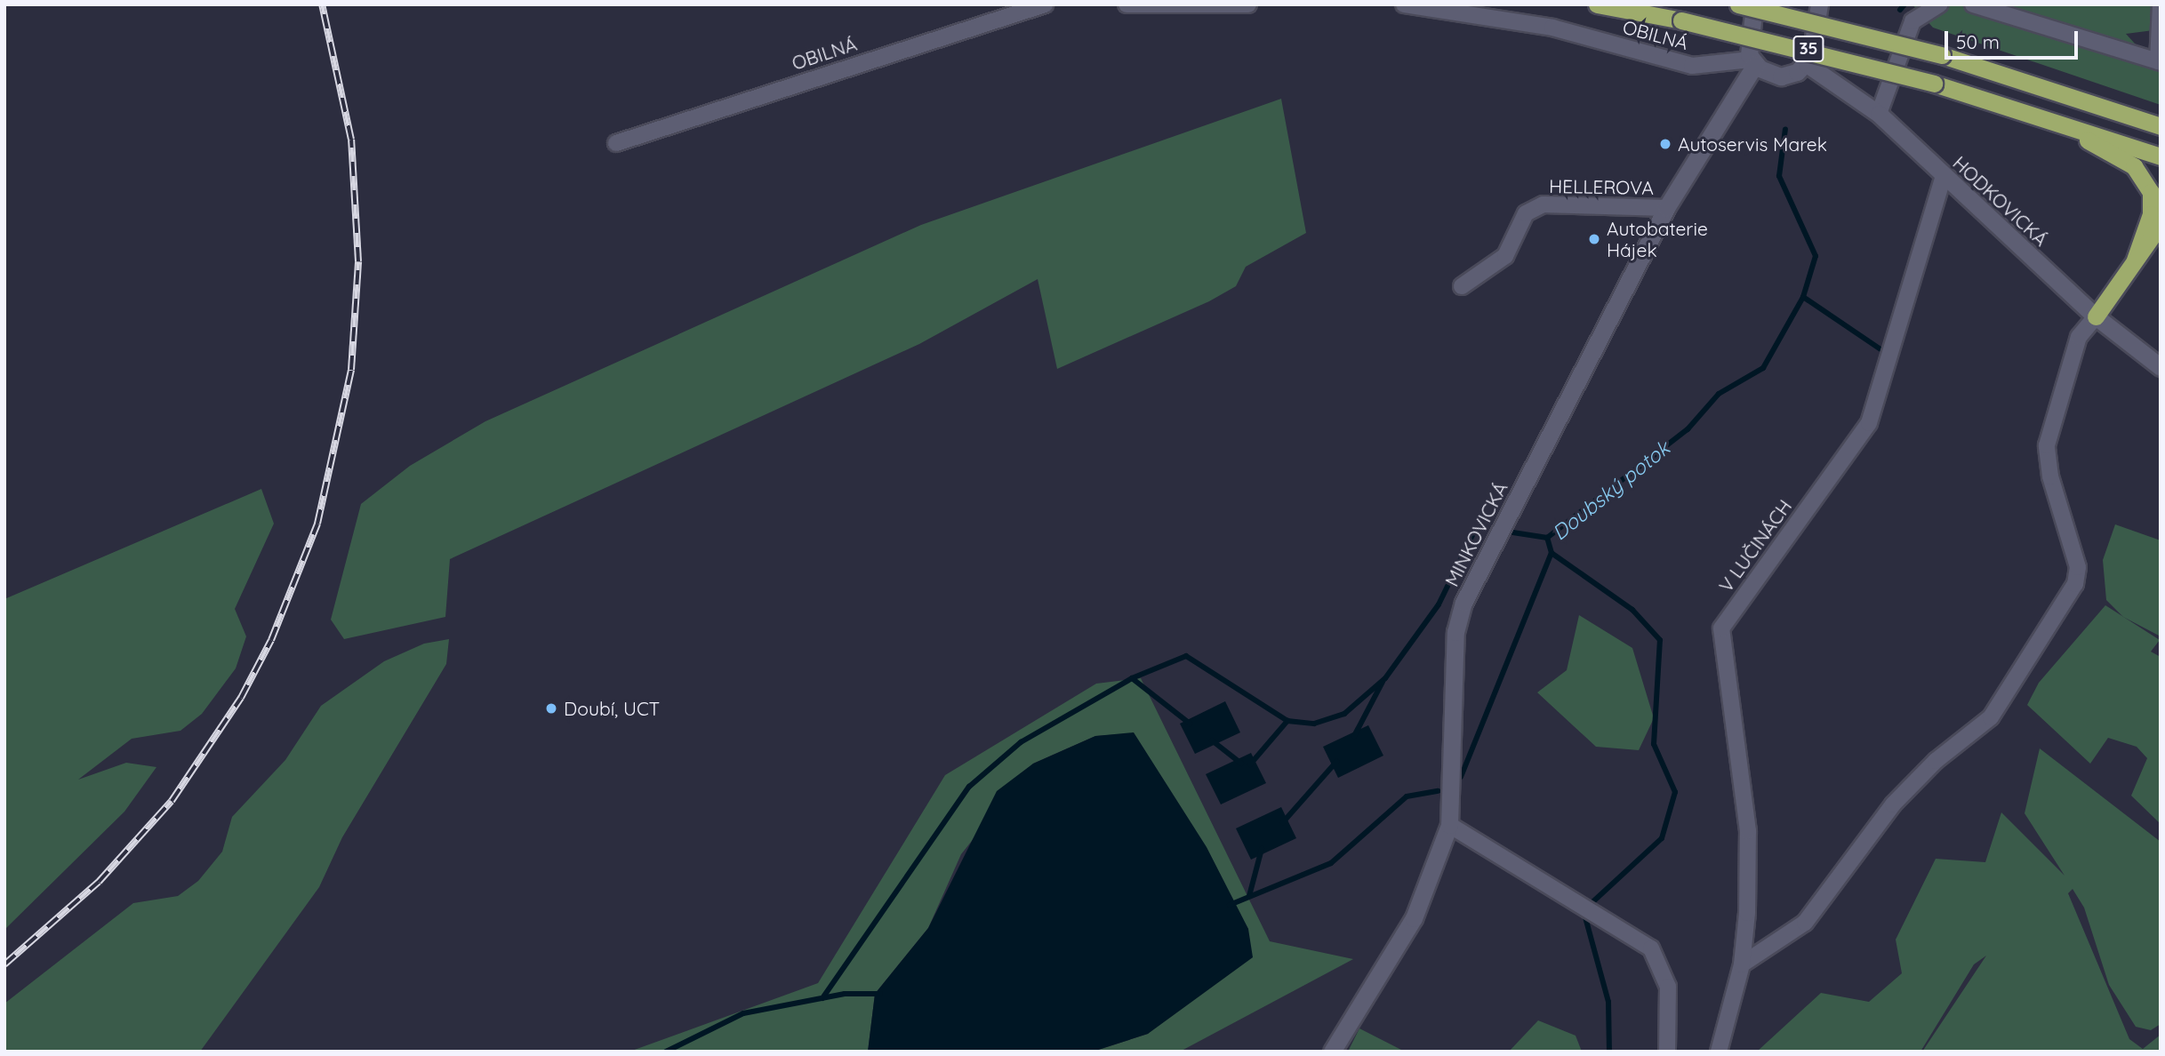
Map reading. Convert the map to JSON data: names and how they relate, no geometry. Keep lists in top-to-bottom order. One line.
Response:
{"streets":{"highway":["35"],"street":["OBILNÁ","HELLEROVA","HODKOVICKÁ","MINKOVICKÁ","V LUČINÁCH"]},"crossings":[["OBILNÁ","MINKOVICKÁ"],["HELLEROVA","MINKOVICKÁ"],["HODKOVICKÁ","V LUČINÁCH"]],"water":["Doubský potok"],"places":["Autoservis Marek","Autobaterie Hájek","Doubí, UCT"],"scale_bar":"50 m"}
